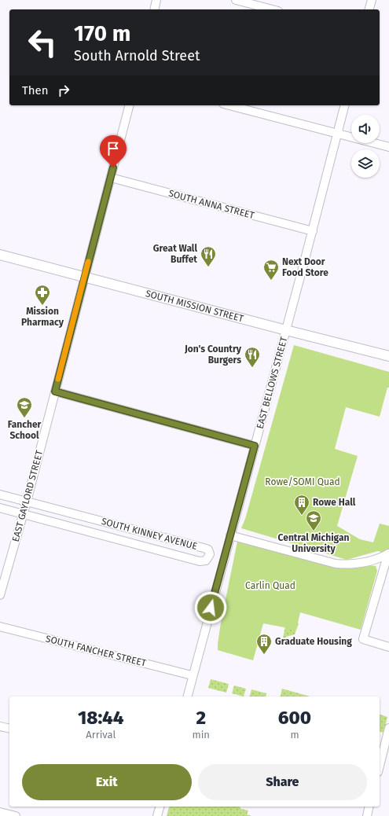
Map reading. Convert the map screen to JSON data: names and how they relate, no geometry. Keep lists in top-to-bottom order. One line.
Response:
{"streets":{"main road":["SOUTH MISSION STREET"],"street":["SOUTH ANNA STREET","EAST BELLOWS STREET","EAST GAYLORD STREET","SOUTH KINNEY AVENUE","SOUTH FANCHER STREET"]},"crossings":[["SOUTH ANNA STREET","EAST BELLOWS STREET"],["SOUTH ANNA STREET","EAST GAYLORD STREET"],["SOUTH MISSION STREET","EAST BELLOWS STREET"],["SOUTH MISSION STREET","EAST GAYLORD STREET"],["EAST BELLOWS STREET","SOUTH FANCHER STREET"],["EAST GAYLORD STREET","SOUTH KINNEY AVENUE"]],"parks":["Rowe/SOMI Quad","Carlin Quad"],"places":{"restaurant":["Great Wall Buffet","Jon's Country Burgers"],"supermarket":["Next Door Food Store"],"pharmacy":["Mission Pharmacy"],"school or university":["Fancher School","Central Michigan University"],"building":["Rowe Hall","Graduate Housing"]},"page":{"turn":["170 m","South Arnold Street"],"then":"Then","eta":["18:44","Arrival","2","min","600","m"],"buttons":["Exit","Share"]}}
